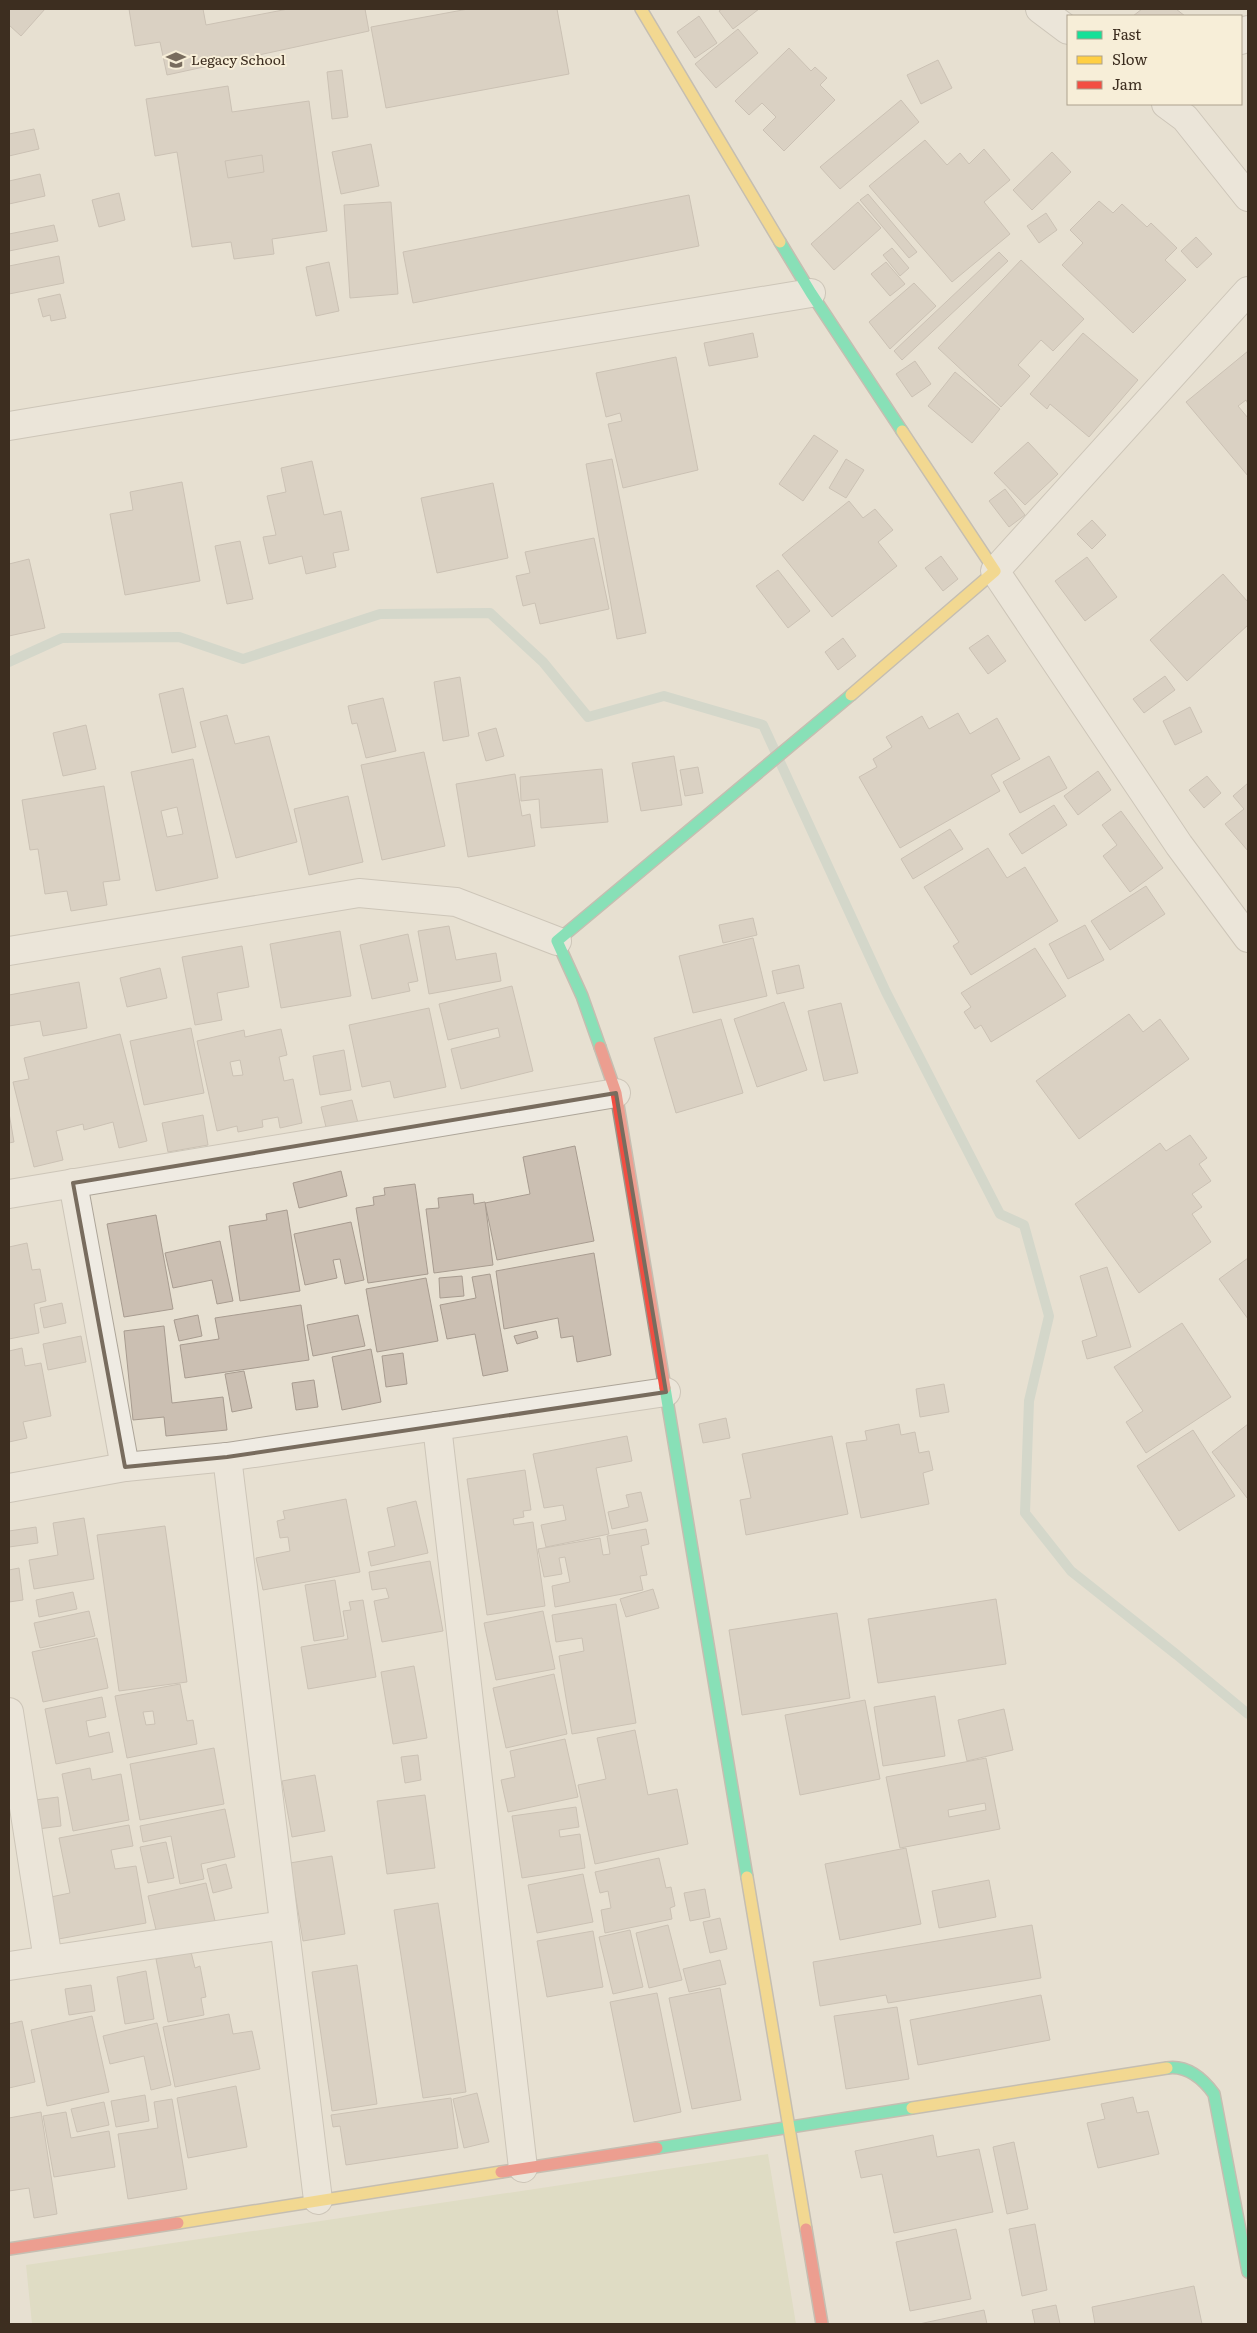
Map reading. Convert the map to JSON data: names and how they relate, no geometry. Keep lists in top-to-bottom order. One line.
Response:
{"places":{"school or university":["Legacy School"]},"legend":["Fast","Slow","Jam"]}
